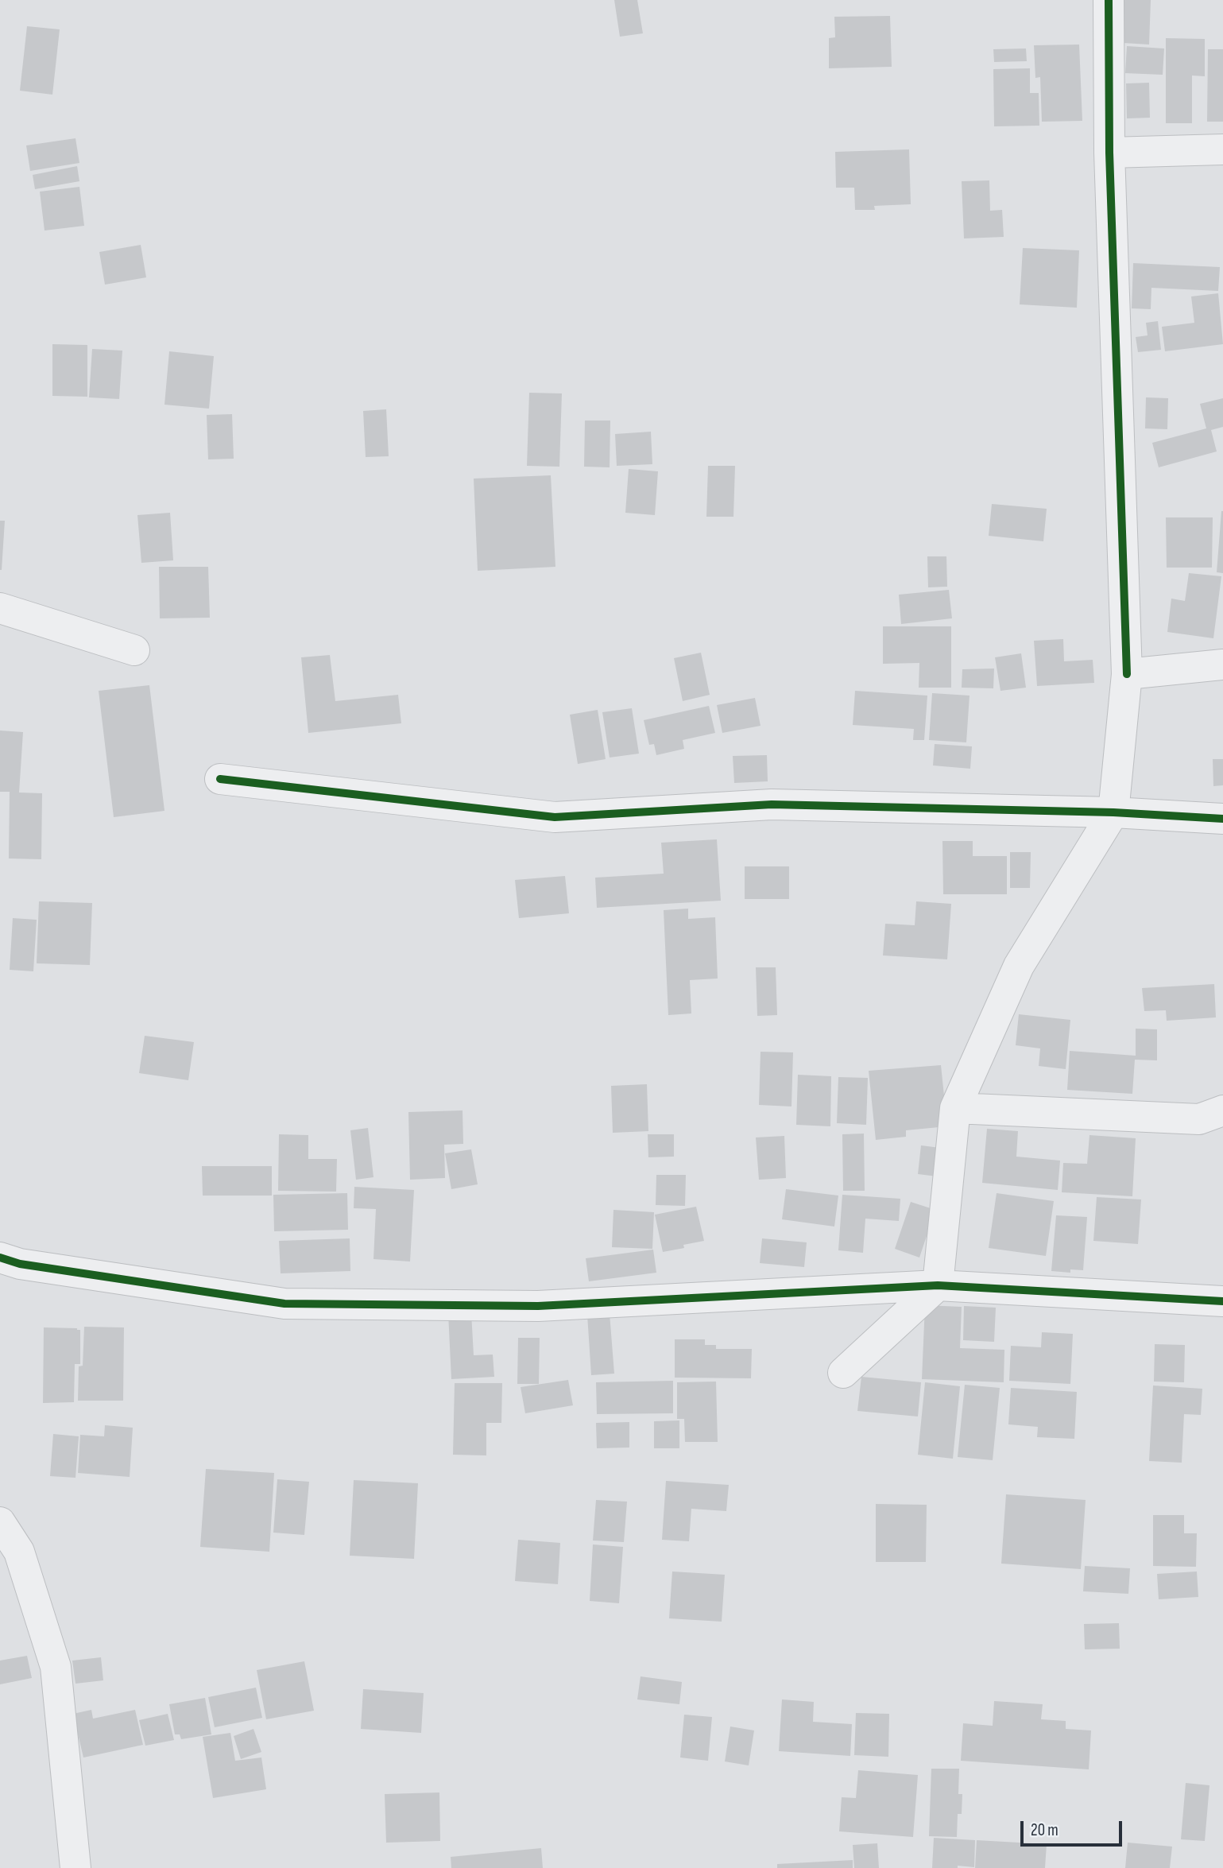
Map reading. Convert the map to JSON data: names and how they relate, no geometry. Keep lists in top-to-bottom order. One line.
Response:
{"scale_bar":"20 m"}
